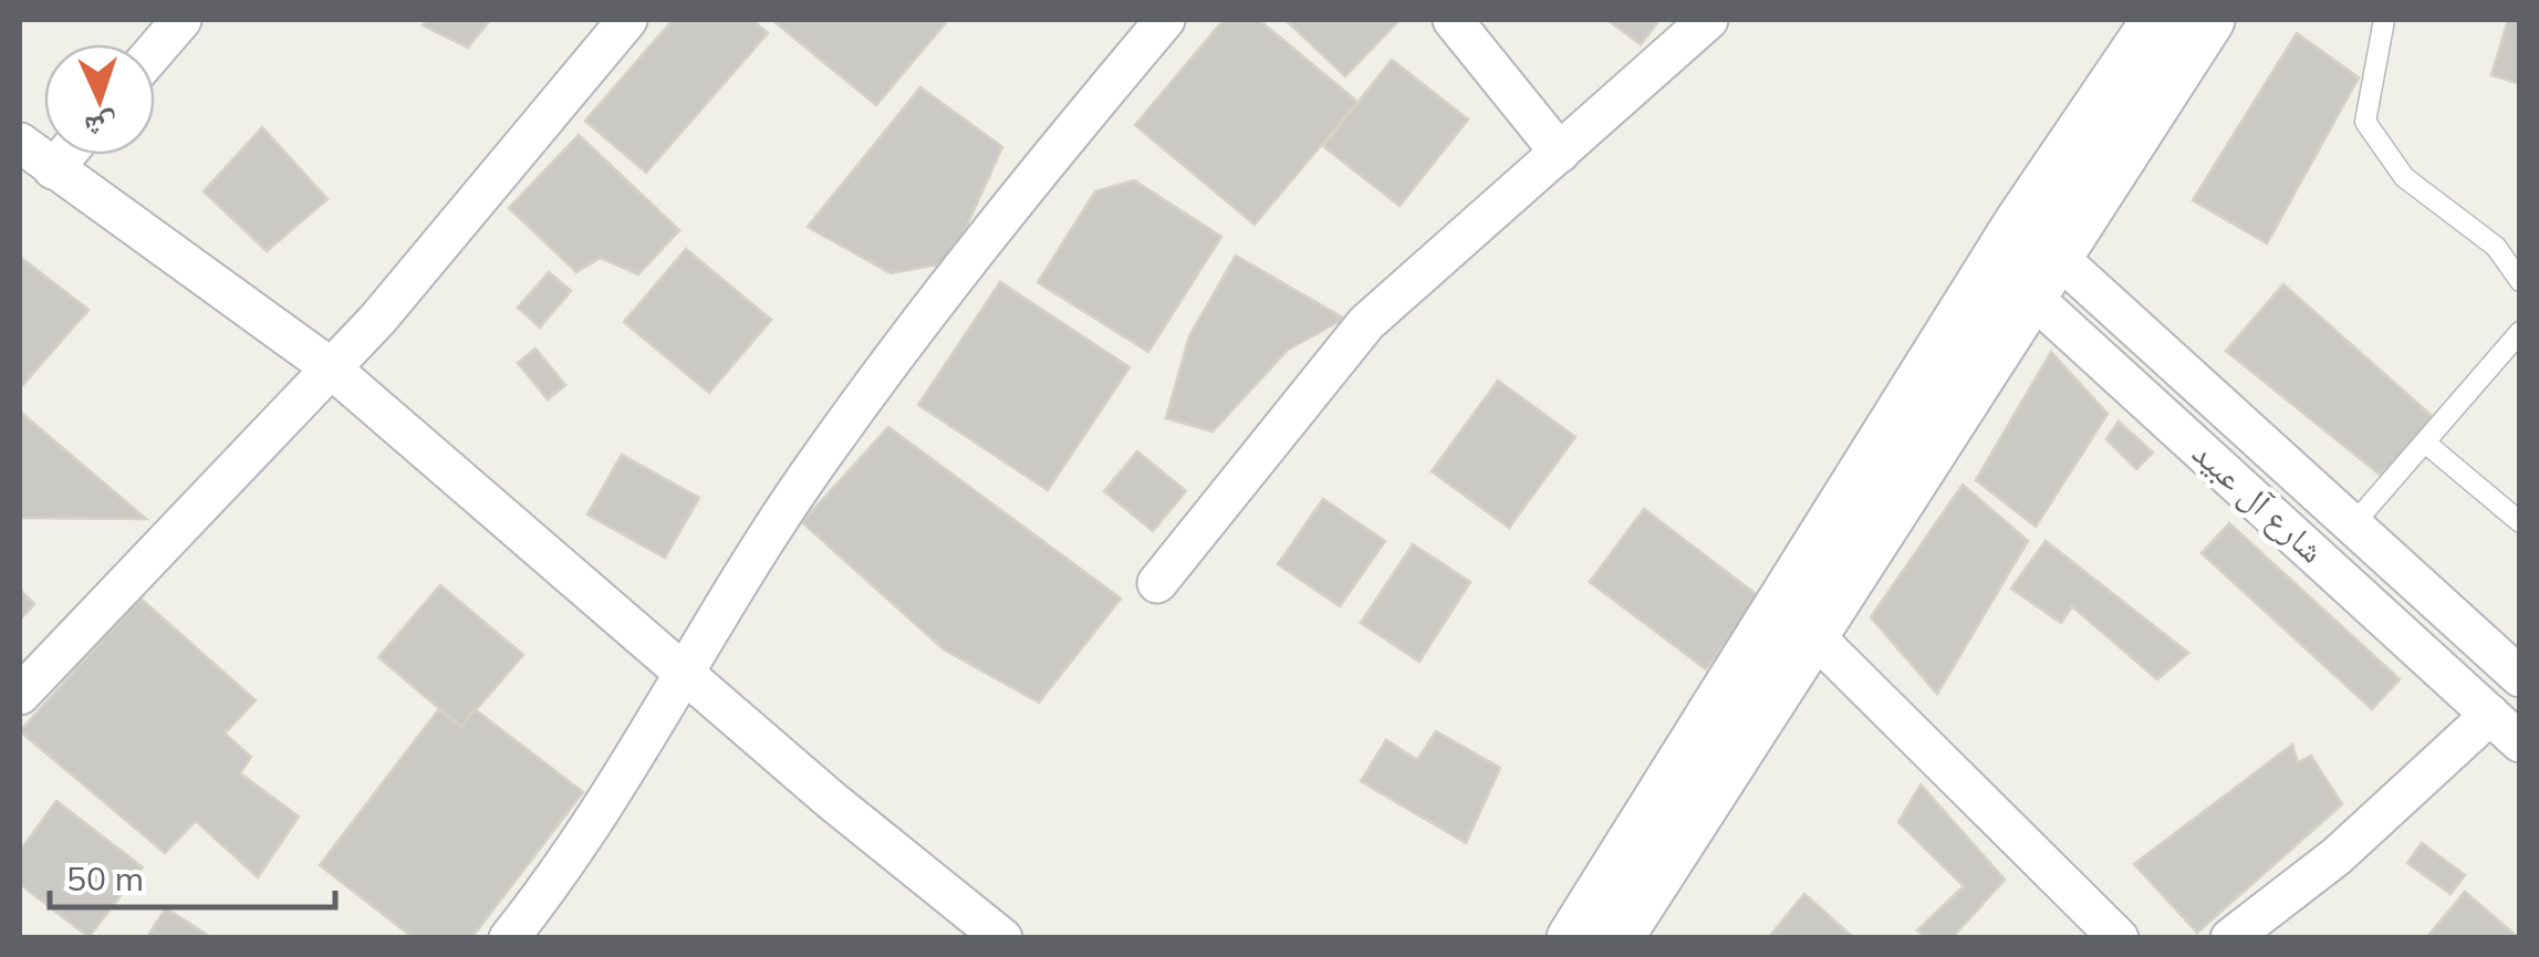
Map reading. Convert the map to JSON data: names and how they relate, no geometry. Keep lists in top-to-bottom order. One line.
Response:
{"streets":{"street":["شارع آل عبيد"]},"scale_bar":"50 m","north":"bottom"}
